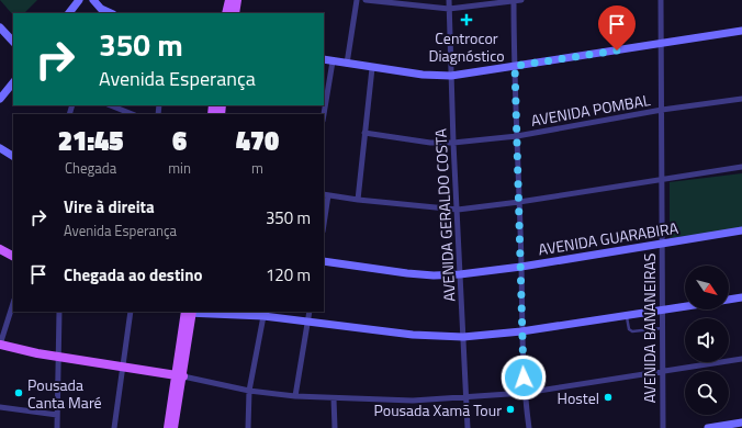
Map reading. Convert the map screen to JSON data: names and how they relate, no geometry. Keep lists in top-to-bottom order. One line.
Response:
{"streets":{"main road":["AVENIDA GUARABIRA"],"street":["AVENIDA POMBAL","AVENIDA GERALDO COSTA","AVENIDA BANANEIRAS"]},"crossings":[["AVENIDA POMBAL","AVENIDA GERALDO COSTA"],["AVENIDA POMBAL","AVENIDA BANANEIRAS"],["AVENIDA GERALDO COSTA","AVENIDA GUARABIRA"],["AVENIDA GUARABIRA","AVENIDA BANANEIRAS"]],"places":{"health":["Centrocor Diagnóstico"],"other":["Pousada Canta Maré","Hostel","Pousada Xamã Tour"]},"north":"bottom right","page":{"turn":["350 m","Avenida Esperança"],"eta":["21:45","Chegada","6","min","470","m"],"list":[{"name":"Vire à direita","note":"Avenida Esperança","value":"350 m"},{"name":"Chegada ao destino","value":"120 m"}]}}
